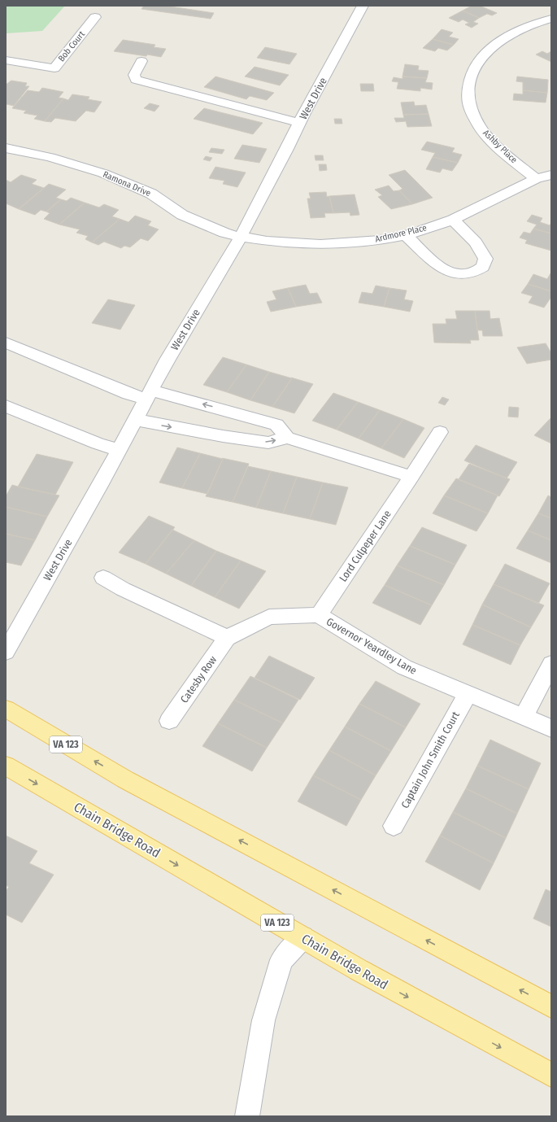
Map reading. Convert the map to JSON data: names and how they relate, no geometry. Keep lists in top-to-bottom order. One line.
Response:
{"streets":{"main road":["VA 123","Chain Bridge Road"],"street":["Bob Court","West Drive","Ashby Place","Ramona Drive","Ardmore Place","Lord Culpeper Lane","Governor Yeardley Lane","Catesby Row","Captain John Smith Court"]},"crossings":[["West Drive","Ramona Drive"],["West Drive","Ardmore Place"],["Ashby Place","Ardmore Place"],["Ramona Drive","Ardmore Place"],["Lord Culpeper Lane","Governor Yeardley Lane"],["Governor Yeardley Lane","Catesby Row"],["Governor Yeardley Lane","Captain John Smith Court"]]}
